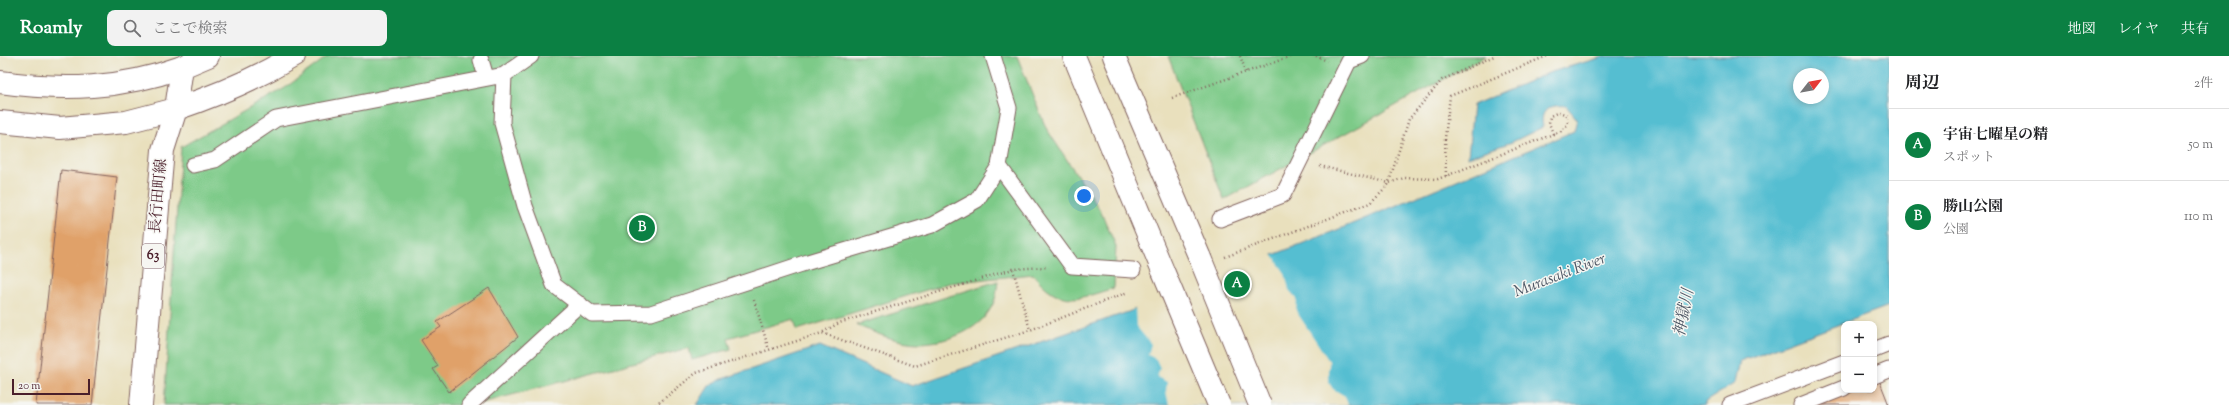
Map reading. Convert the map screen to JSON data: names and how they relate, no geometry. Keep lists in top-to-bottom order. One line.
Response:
{"streets":{"street":["長行田町線","63"]},"water":["Murasaki River","神獄川"],"scale_bar":"20 m","north":"top right","page":{"header":"Roamly","search":"ここで検索","nav":["地図","レイヤ","共有"],"heading":["周辺","2件"],"list":[{"mark":"A","name":"宇宙七曜星の精","note":"スポット","value":"50 m"},{"mark":"B","name":"勝山公園","note":"公園","value":"110 m"}],"pins":["B","A"],"map_buttons":["+","−"],"scale":"20 m"}}
